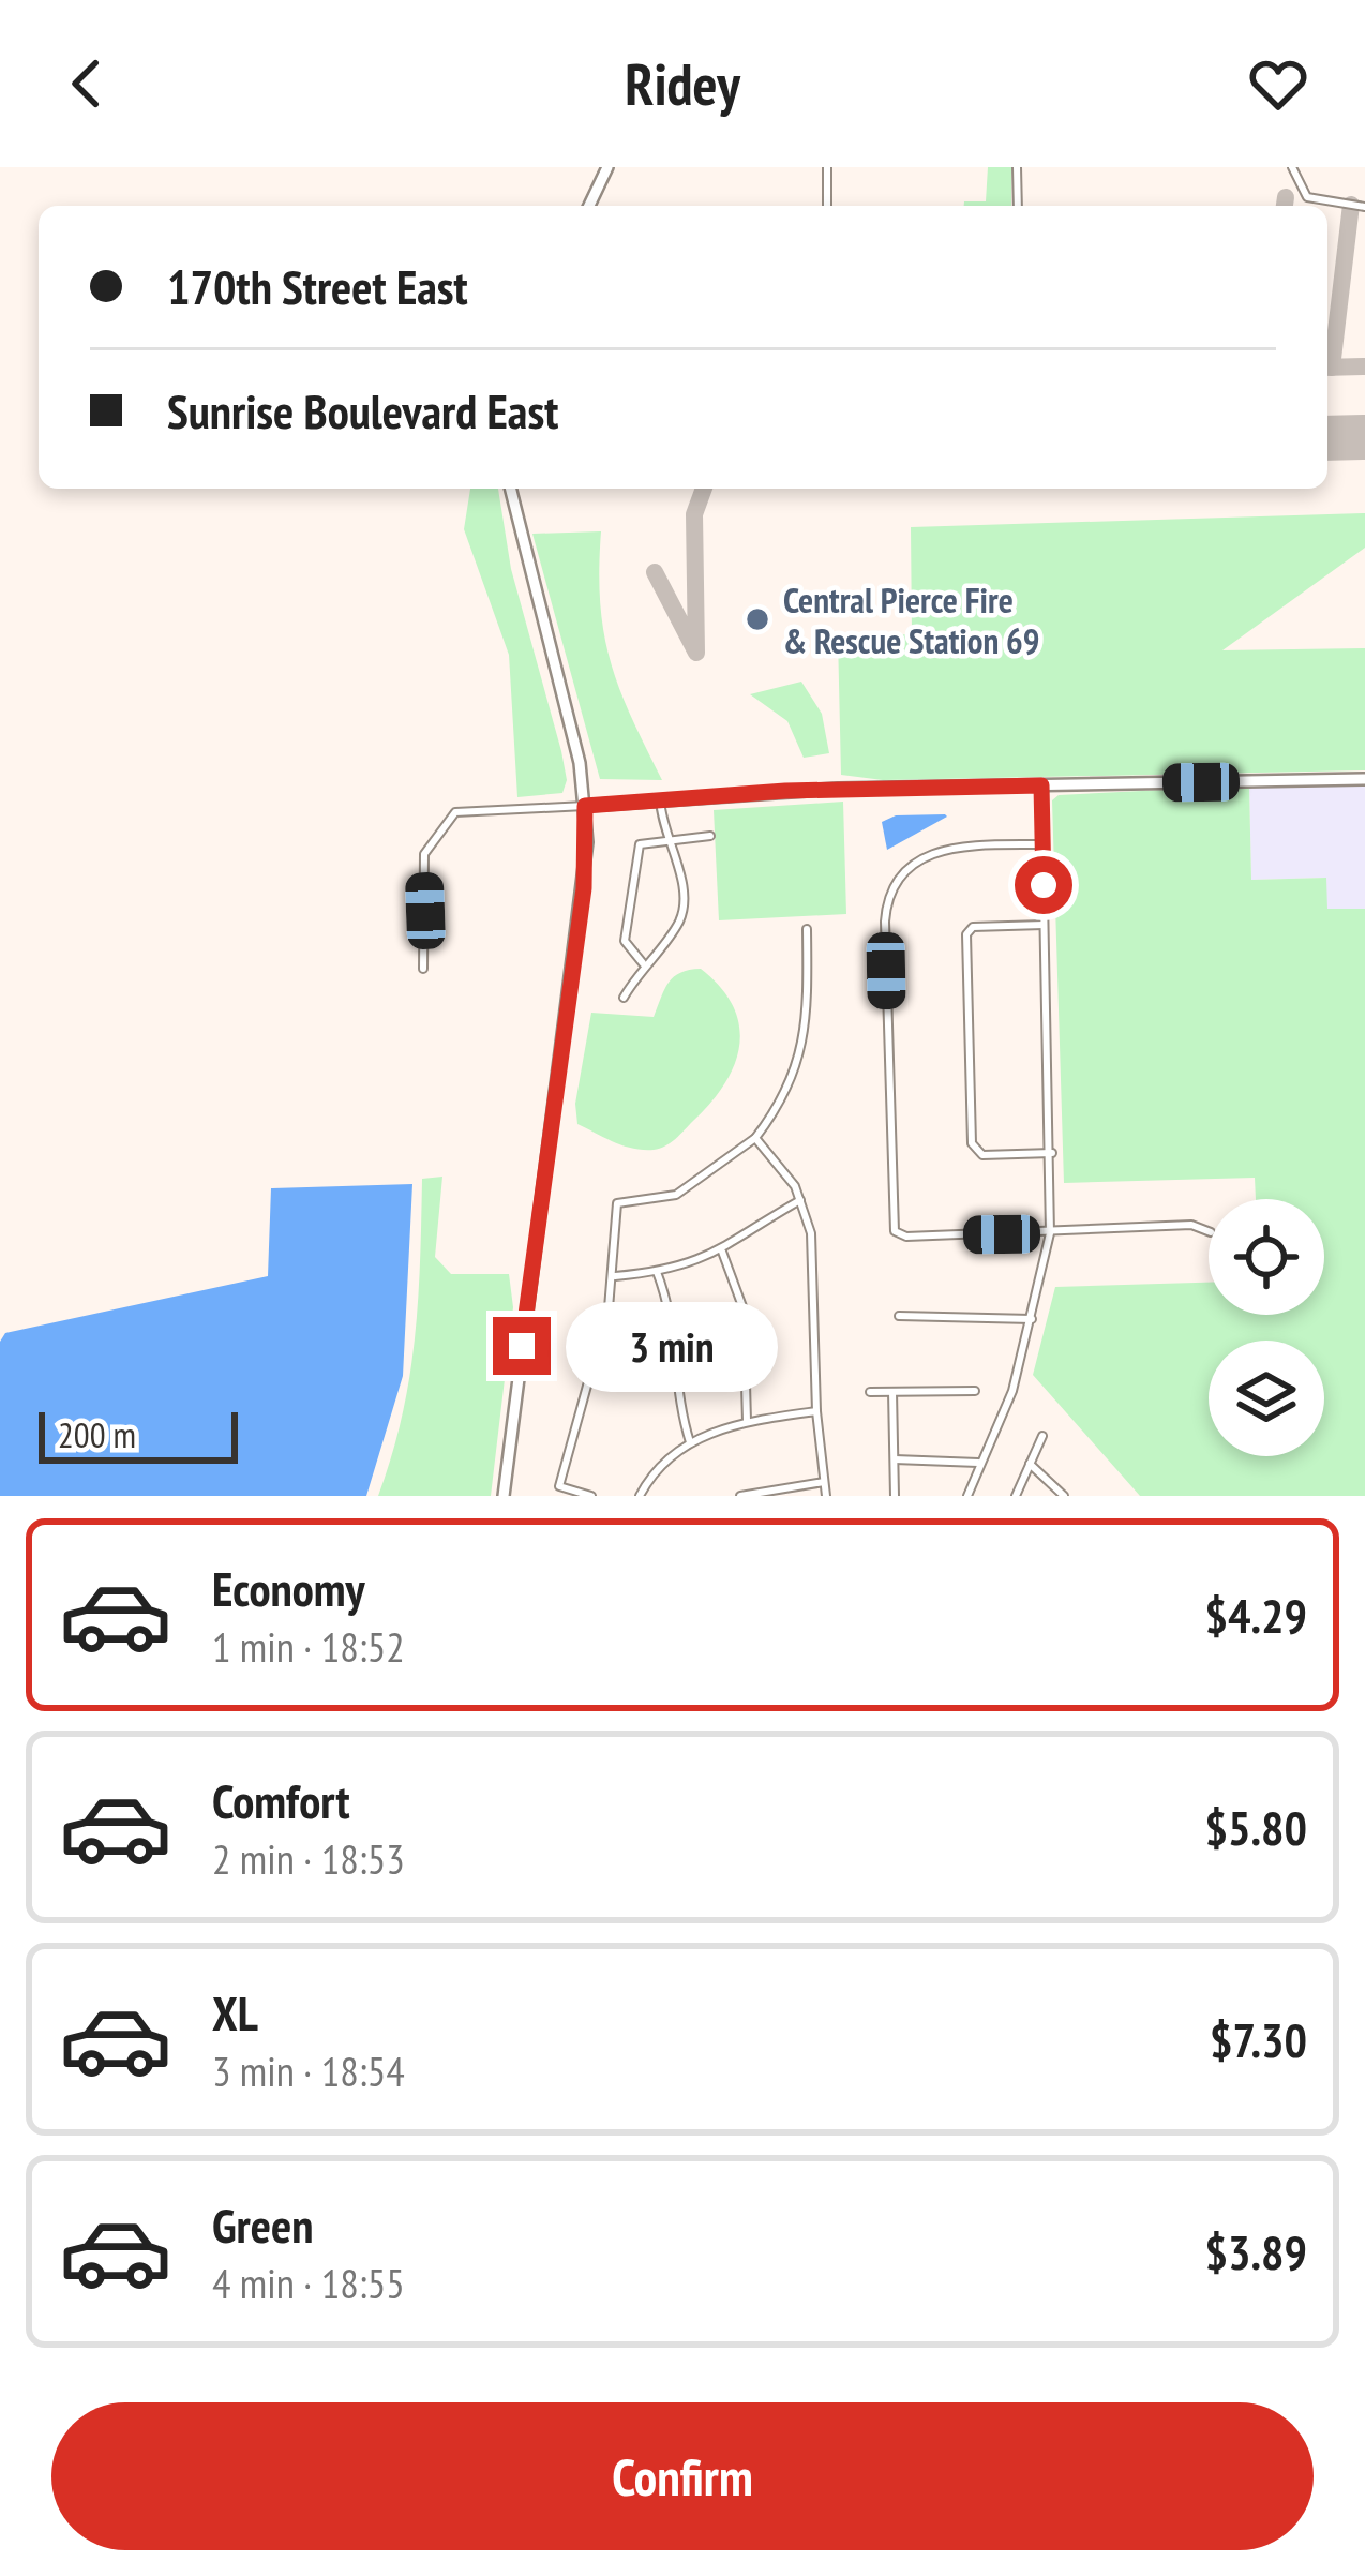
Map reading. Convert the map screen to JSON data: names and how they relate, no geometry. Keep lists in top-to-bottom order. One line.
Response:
{"places":["Central Pierce Fire & Rescue Station 69"],"scale_bar":"200 m","page":{"header":"Ridey","banner":["170th Street East","Sunrise Boulevard East"],"bubble":"3 min","scale":"200 m","list":[{"name":"Economy","note":"1 min · 18:52","value":"$4.29"},{"name":"Comfort","note":"2 min · 18:53","value":"$5.80"},{"name":"XL","note":"3 min · 18:54","value":"$7.30"},{"name":"Green","note":"4 min · 18:55","value":"$3.89"}],"buttons":"Confirm"}}
